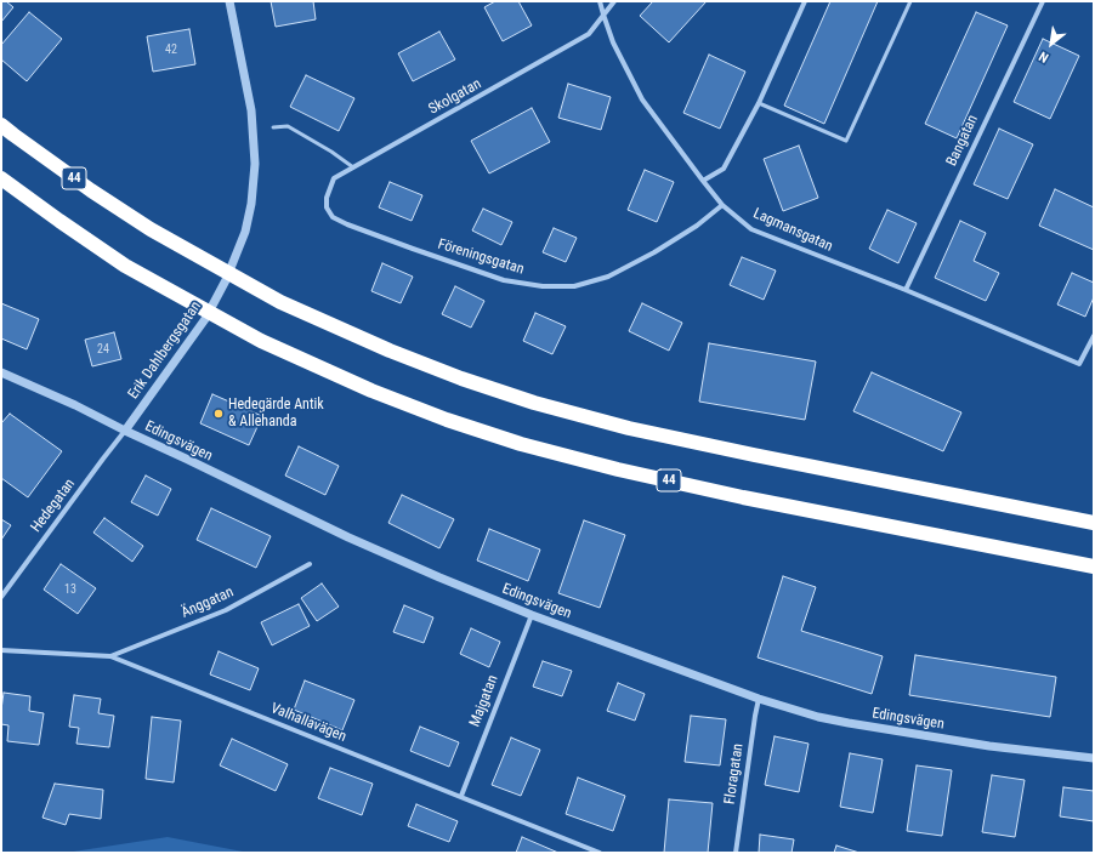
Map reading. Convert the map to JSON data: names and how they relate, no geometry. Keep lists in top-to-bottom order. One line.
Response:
{"streets":{"highway":["44"],"street":["Skolgatan","Bangatan","Lagmansgatan","Föreningsgatan","Erik Dahlbergsgatan","Edingsvägen","Hedegatan","Änggatan","Majgatan","Valhallavägen","Floragatan"]},"crossings":[["Skolgatan","Lagmansgatan"],["Skolgatan","Föreningsgatan"],["Bangatan","Lagmansgatan"],["Lagmansgatan","Föreningsgatan"],["Erik Dahlbergsgatan","Edingsvägen"],["Erik Dahlbergsgatan","Hedegatan"],["Edingsvägen","Hedegatan"],["Edingsvägen","Majgatan"],["Edingsvägen","Floragatan"],["Änggatan","Valhallavägen"],["Majgatan","Valhallavägen"]],"places":["Hedegärde Antik & Allehanda"],"house_numbers":["42","24","13"],"north":"bottom left"}
